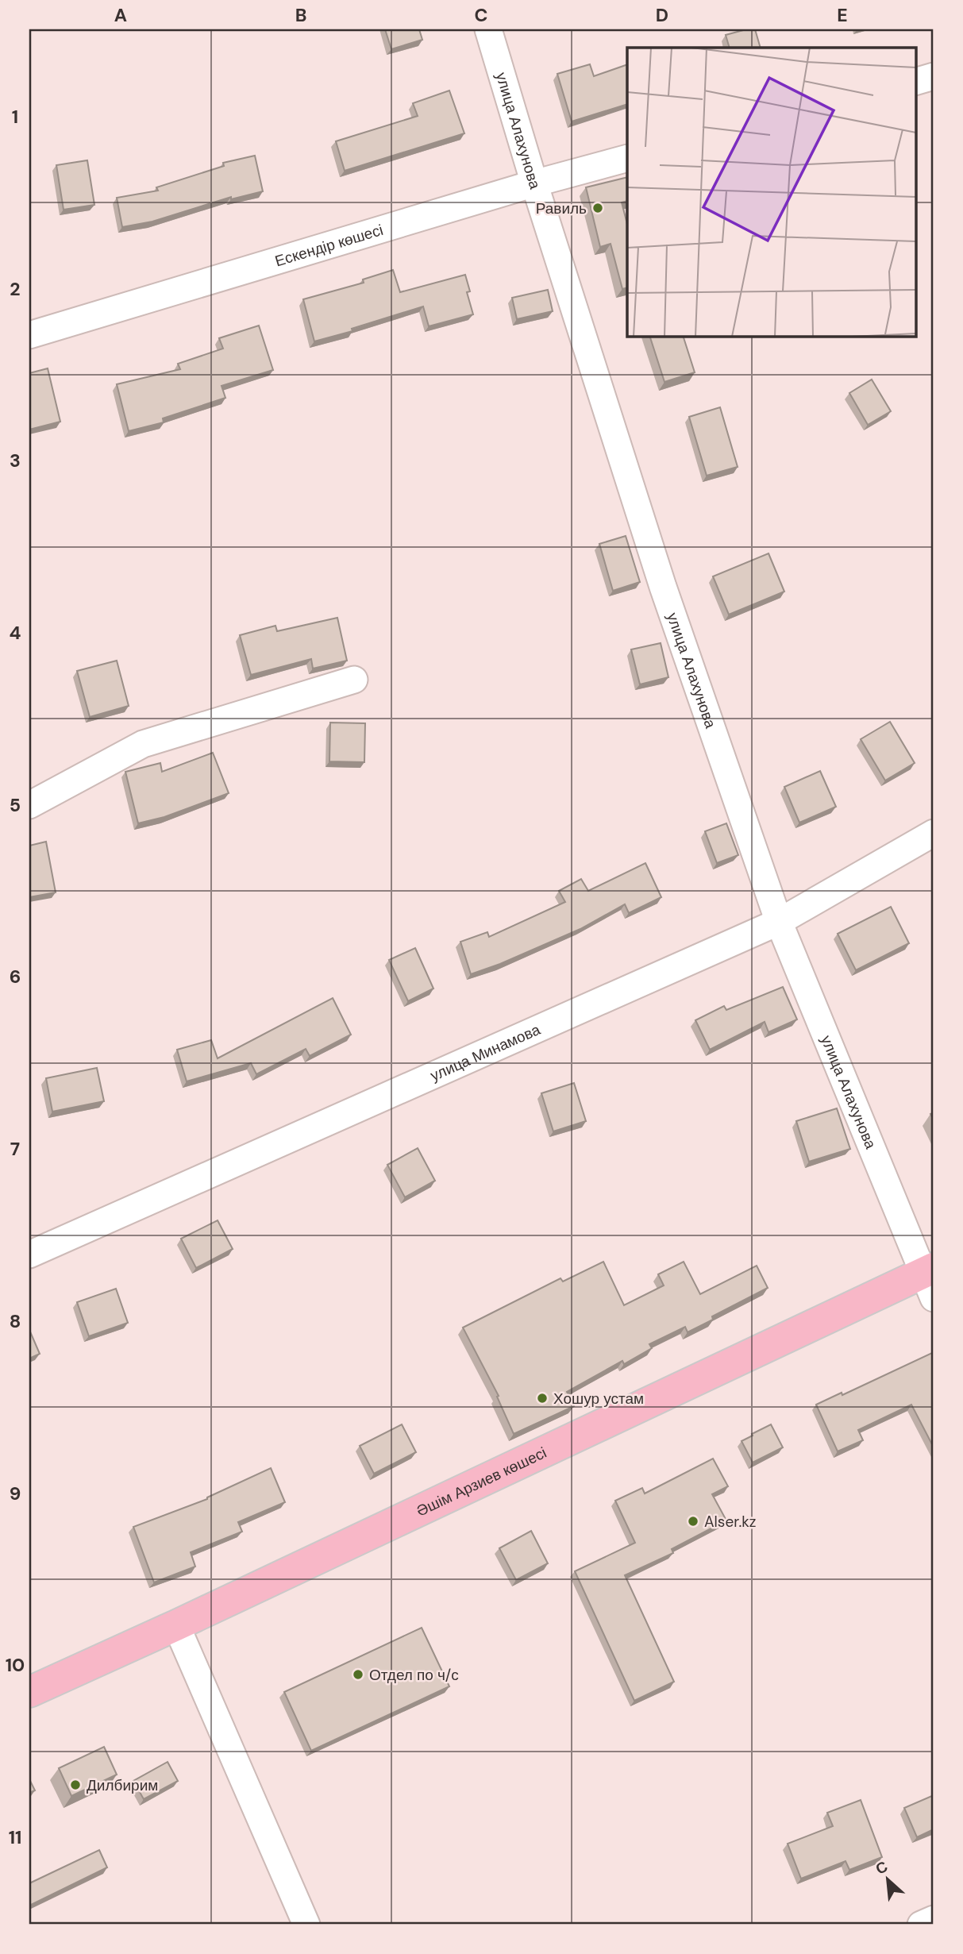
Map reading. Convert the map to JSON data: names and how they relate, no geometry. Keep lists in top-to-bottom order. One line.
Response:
{"streets":{"main road":["Әшім Арзиев көшесі"],"street":["улица Алахунова","Ескендір көшесі","улица Минамова"]},"crossings":[["улица Алахунова","Ескендір көшесі"],["улица Алахунова","улица Минамова"],["улица Алахунова","Әшім Арзиев көшесі"]],"places":["Равиль","Хошур устам","Alser.kz","Отдел по ч/с","Дилбирим"],"north":"top left","grid":{"columns":["A","B","C","D","E"],"rows":["1","2","3","4","5","6","7","8","9","10","11"]}}
